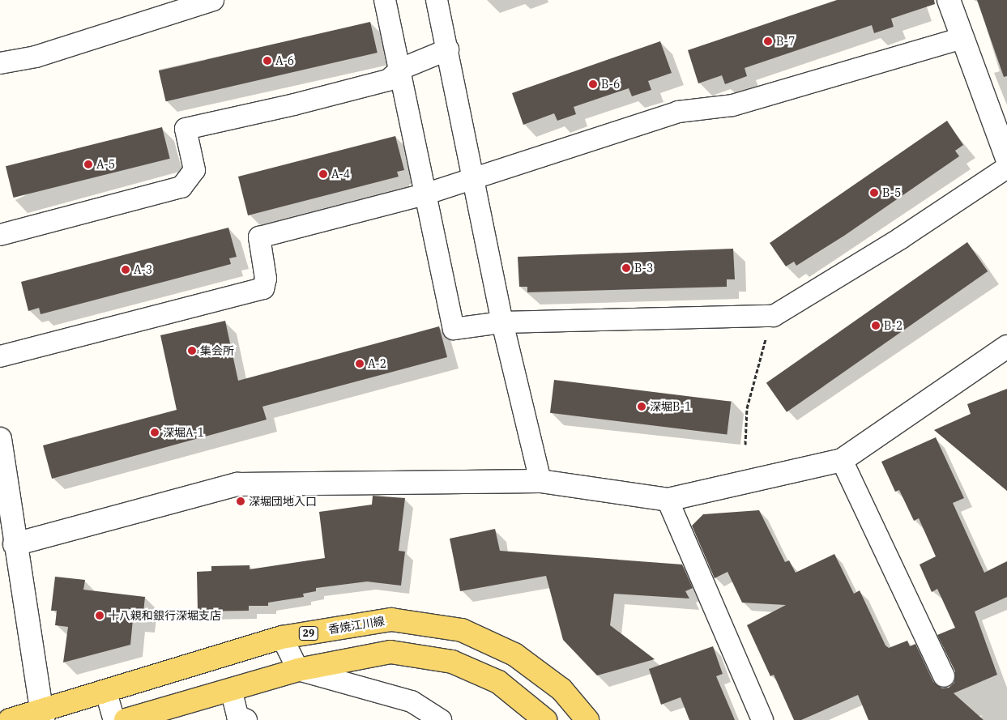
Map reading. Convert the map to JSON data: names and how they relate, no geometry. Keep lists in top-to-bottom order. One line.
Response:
{"streets":{"main road":["香焼江川線","29"]},"places":["B-7","A-6","B-6","A-5","A-4","B-5","B-3","A-3","B-2","集会所","A-2","深堀B-1","深堀A-1","深堀団地入口","十八親和銀行深堀支店"]}
